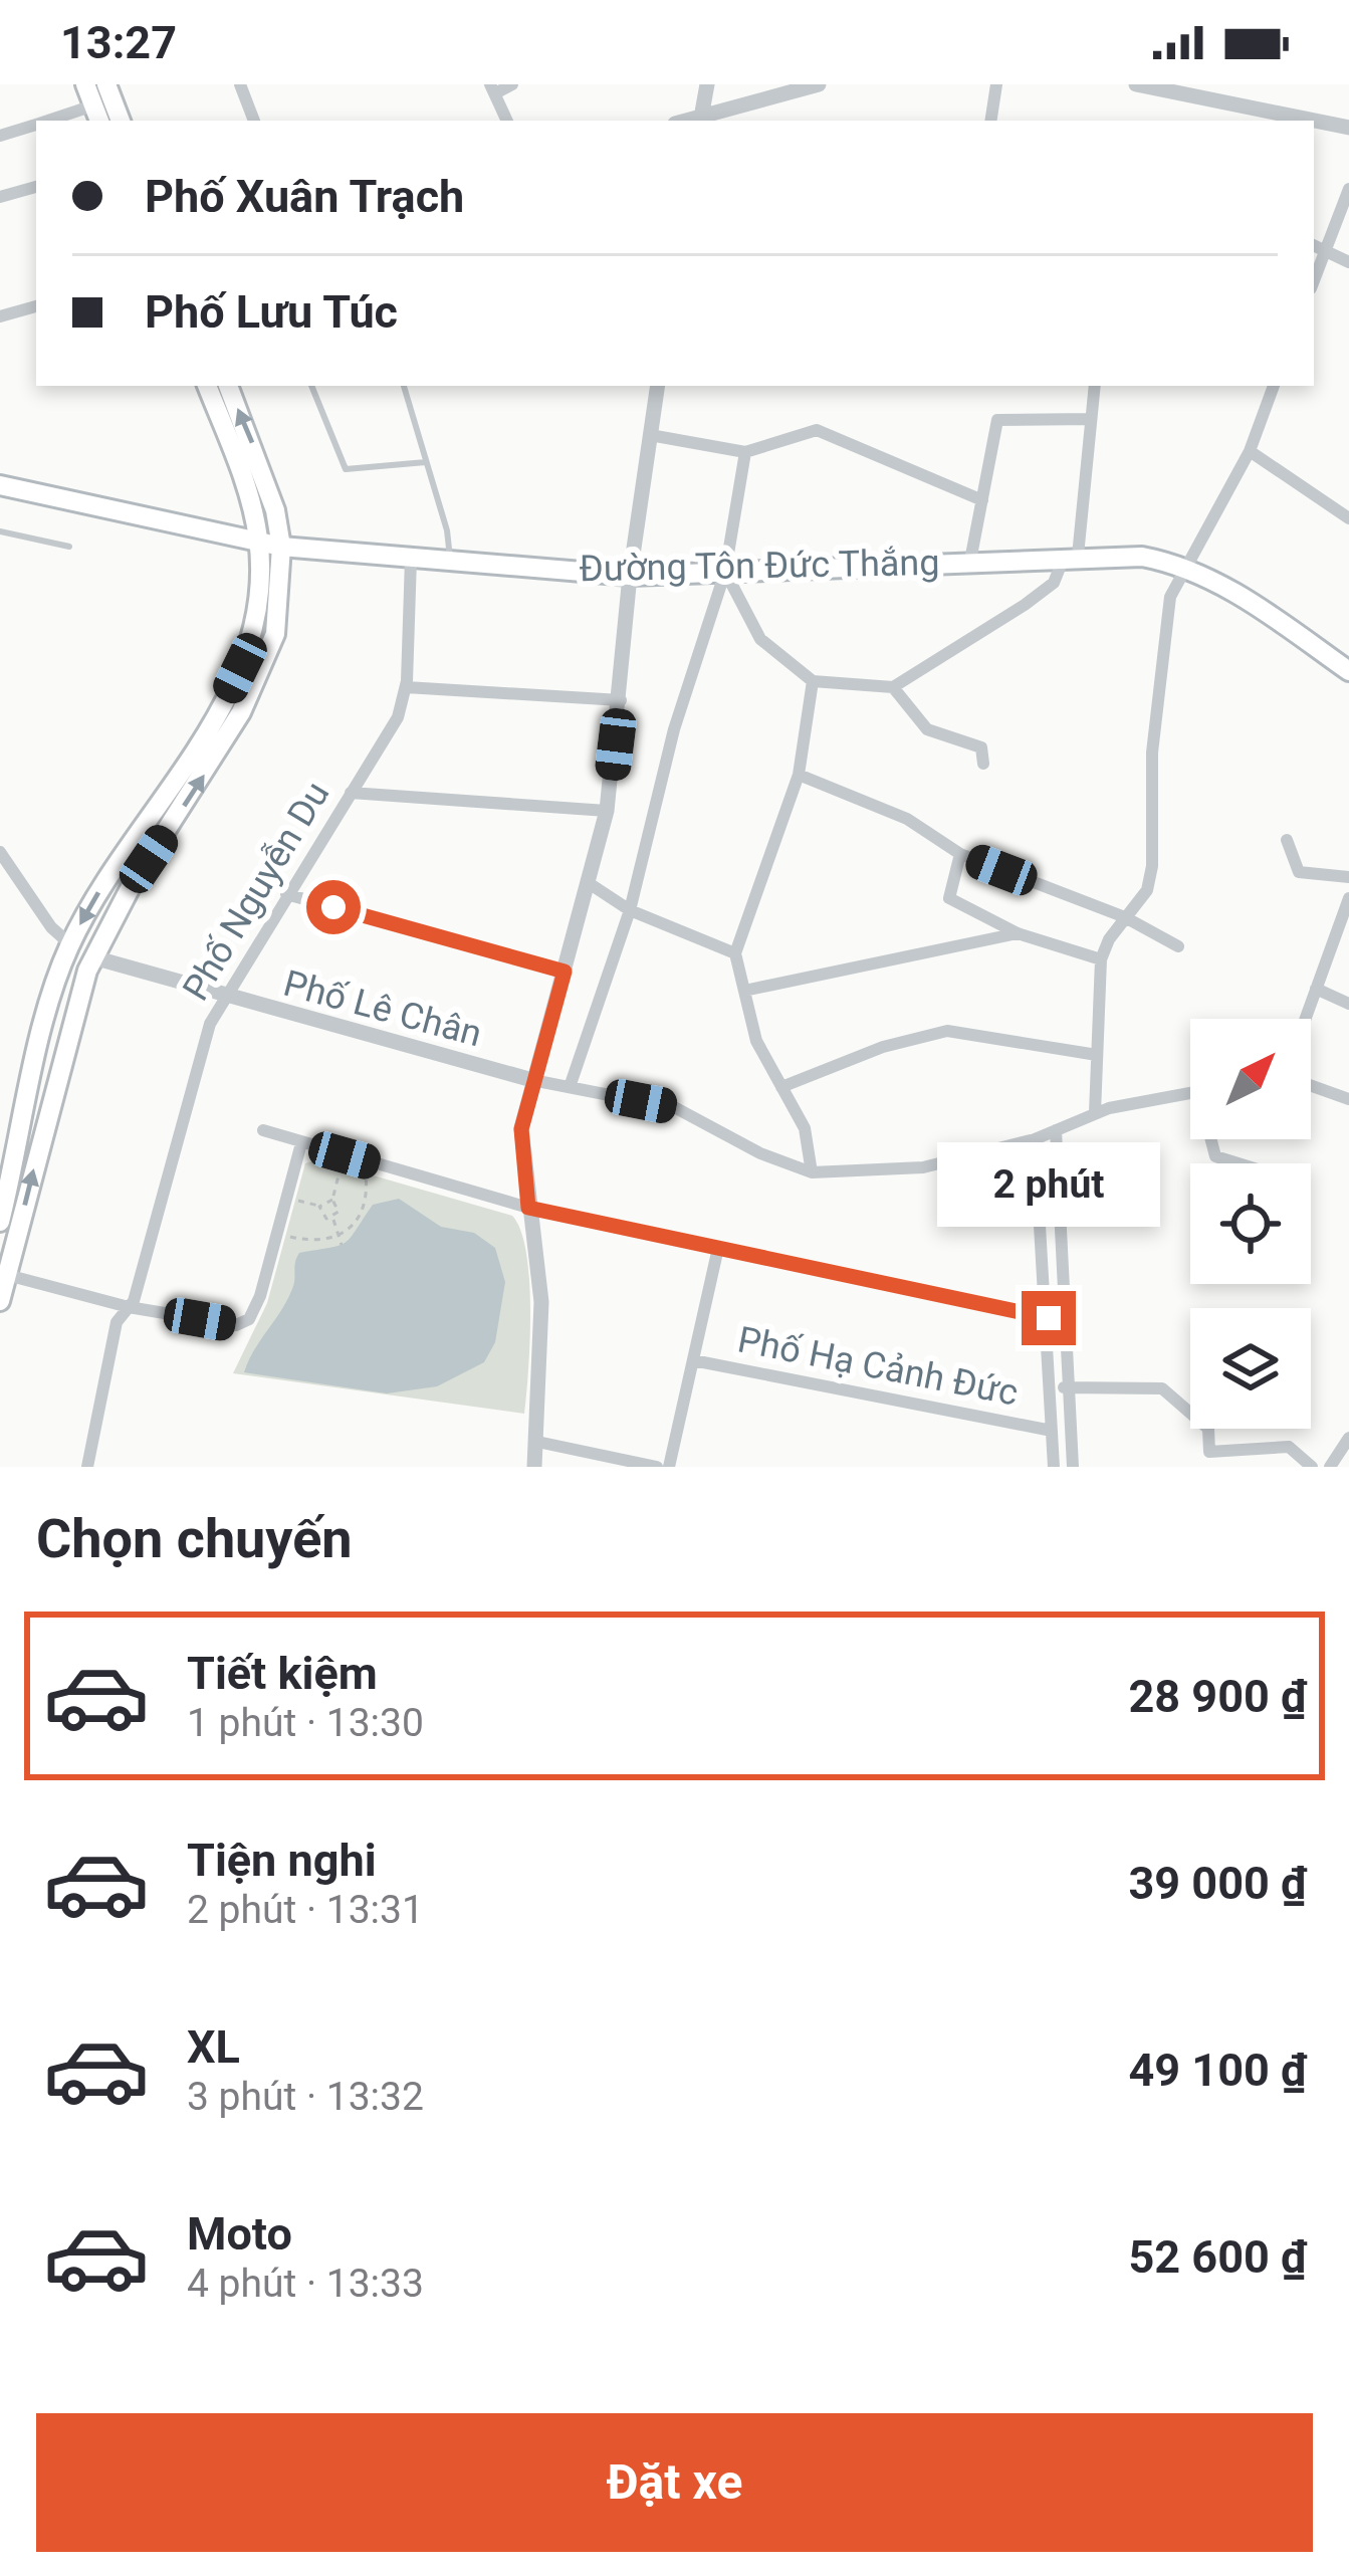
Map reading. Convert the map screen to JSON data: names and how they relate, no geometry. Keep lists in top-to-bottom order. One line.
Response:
{"streets":{"main road":["Đường Tôn Đức Thắng"],"street":["Phố Nguyễn Du","Phố Lê Chân","Phố Hạ Cảnh Đức"]},"crossings":[["Đường Tôn Đức Thắng","Phố Nguyễn Du"],["Phố Nguyễn Du","Phố Lê Chân"]],"north":"top right","page":{"status":"13:27","banner":["Phố Xuân Trạch","Phố Lưu Túc"],"bubble":"2 phút","heading":"Chọn chuyến","list":[{"name":"Tiết kiệm","note":"1 phút · 13:30","value":"28 900 ₫"},{"name":"Tiện nghi","note":"2 phút · 13:31","value":"39 000 ₫"},{"name":"XL","note":"3 phút · 13:32","value":"49 100 ₫"},{"name":"Moto","note":"4 phút · 13:33","value":"52 600 ₫"}],"buttons":"Đặt xe"}}
